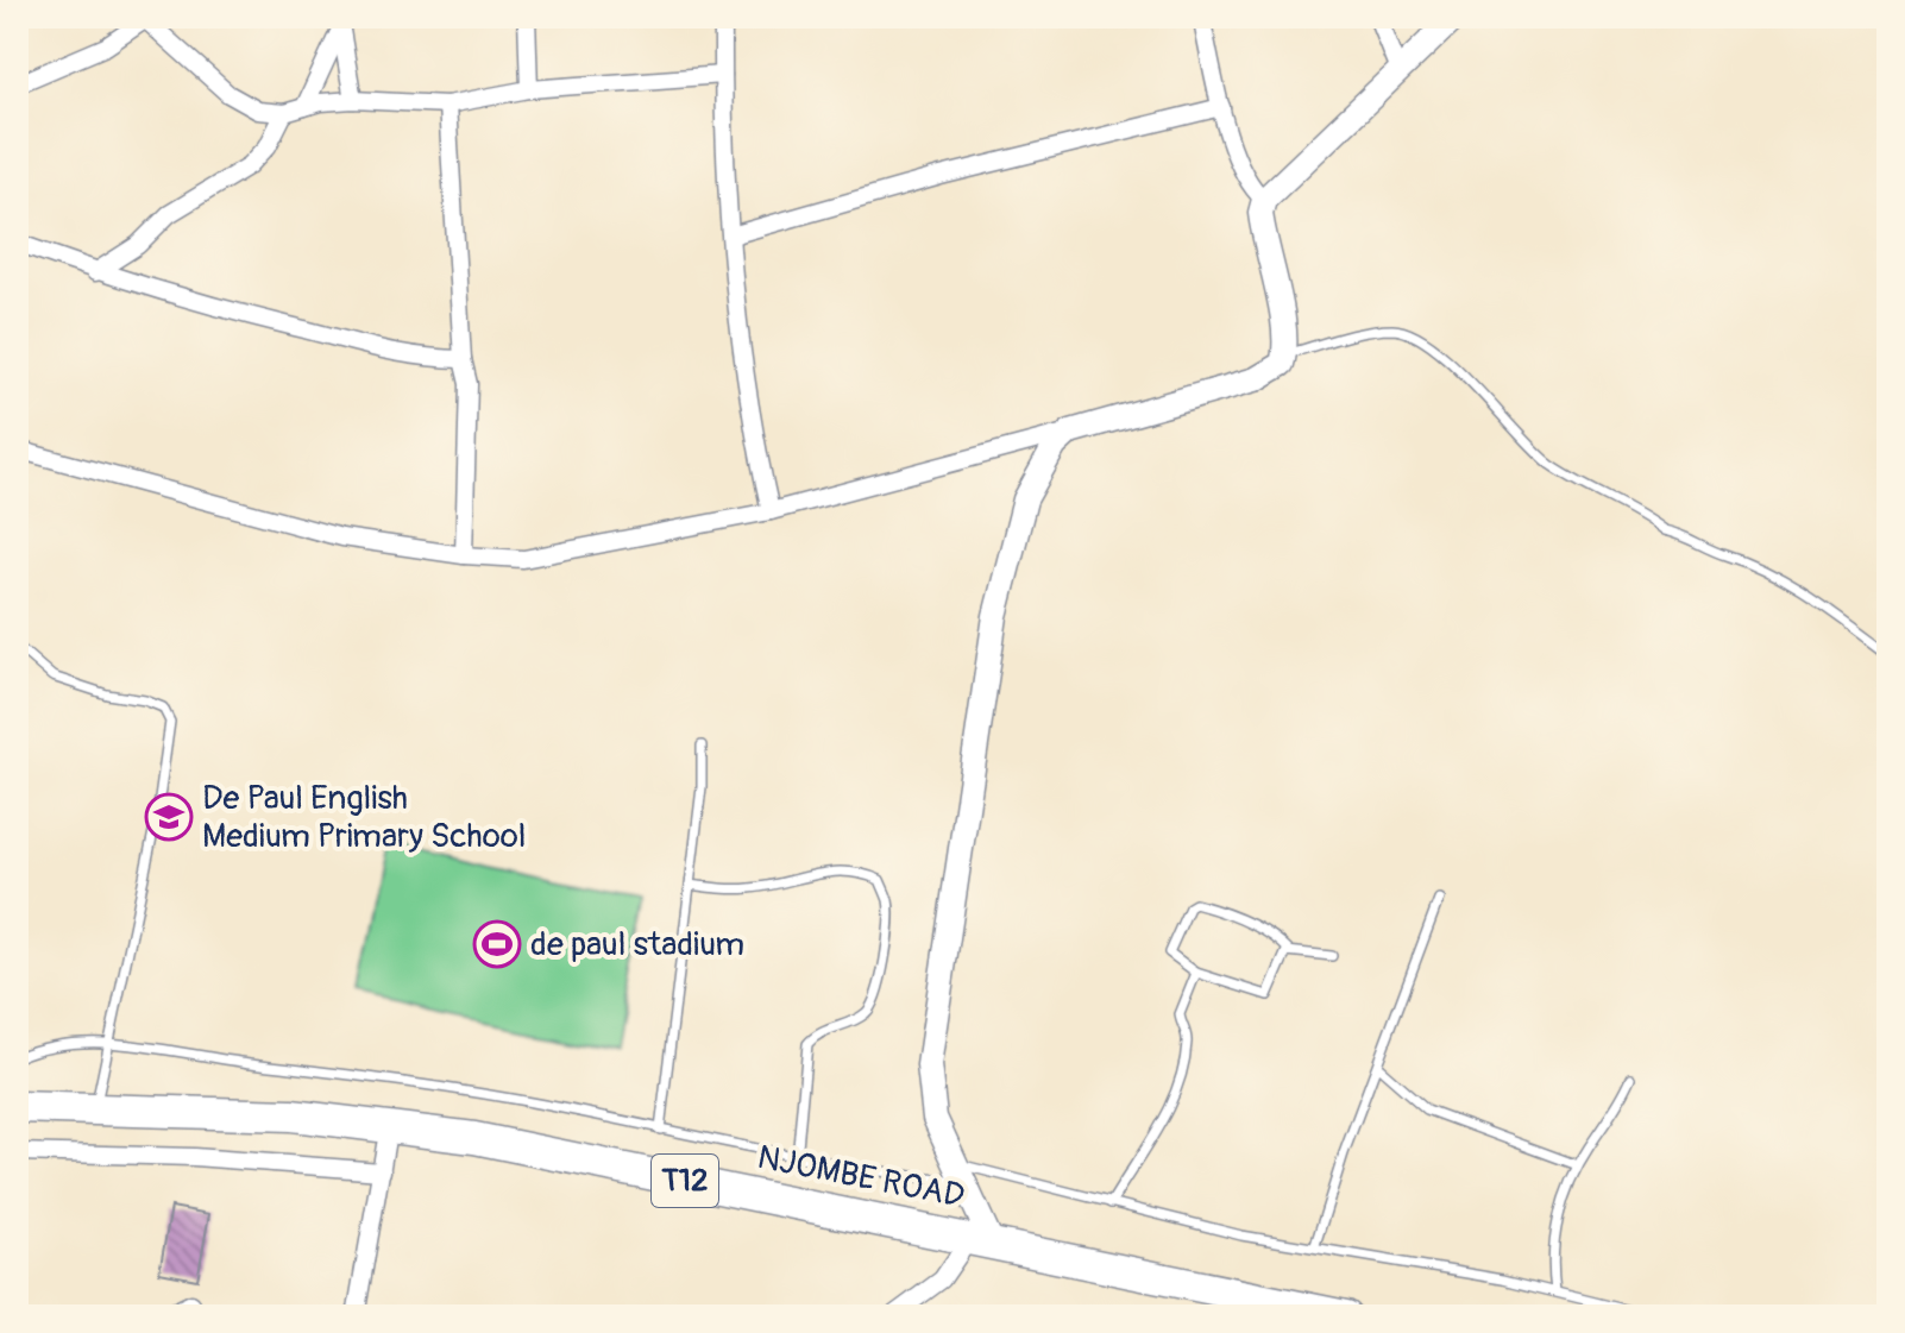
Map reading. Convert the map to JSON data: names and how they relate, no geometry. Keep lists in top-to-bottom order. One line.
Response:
{"streets":{"highway":["NJOMBE ROAD","T12"]},"places":{"school or university":["De Paul English Medium Primary School"],"sports":["de paul stadium"]}}
